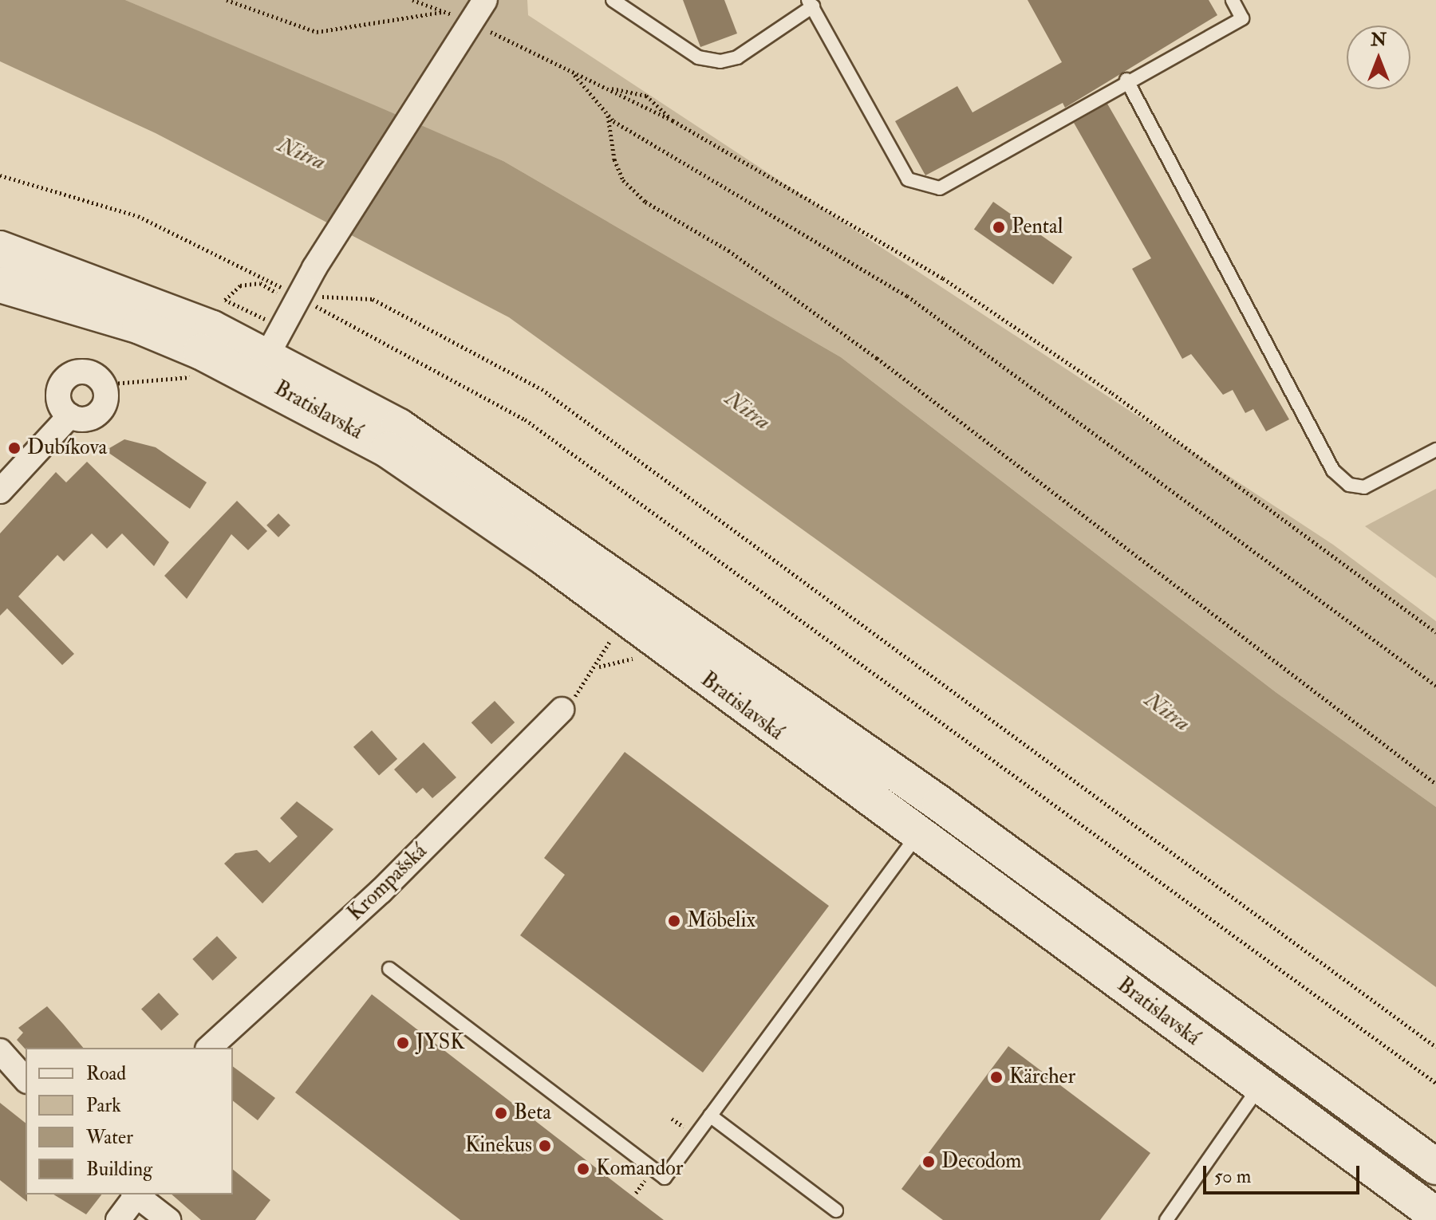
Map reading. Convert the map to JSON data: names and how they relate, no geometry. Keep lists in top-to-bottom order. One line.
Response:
{"streets":{"main road":["Bratislavská"],"street":["Krompašská"]},"water":["Nitra"],"places":["Pental","Dubíkova","Möbelix","JYSK","Kärcher","Beta","Kinekus","Decodom","Komandor"],"legend":["Road","Park","Water","Building"],"scale_bar":"50 m","north":"top"}
